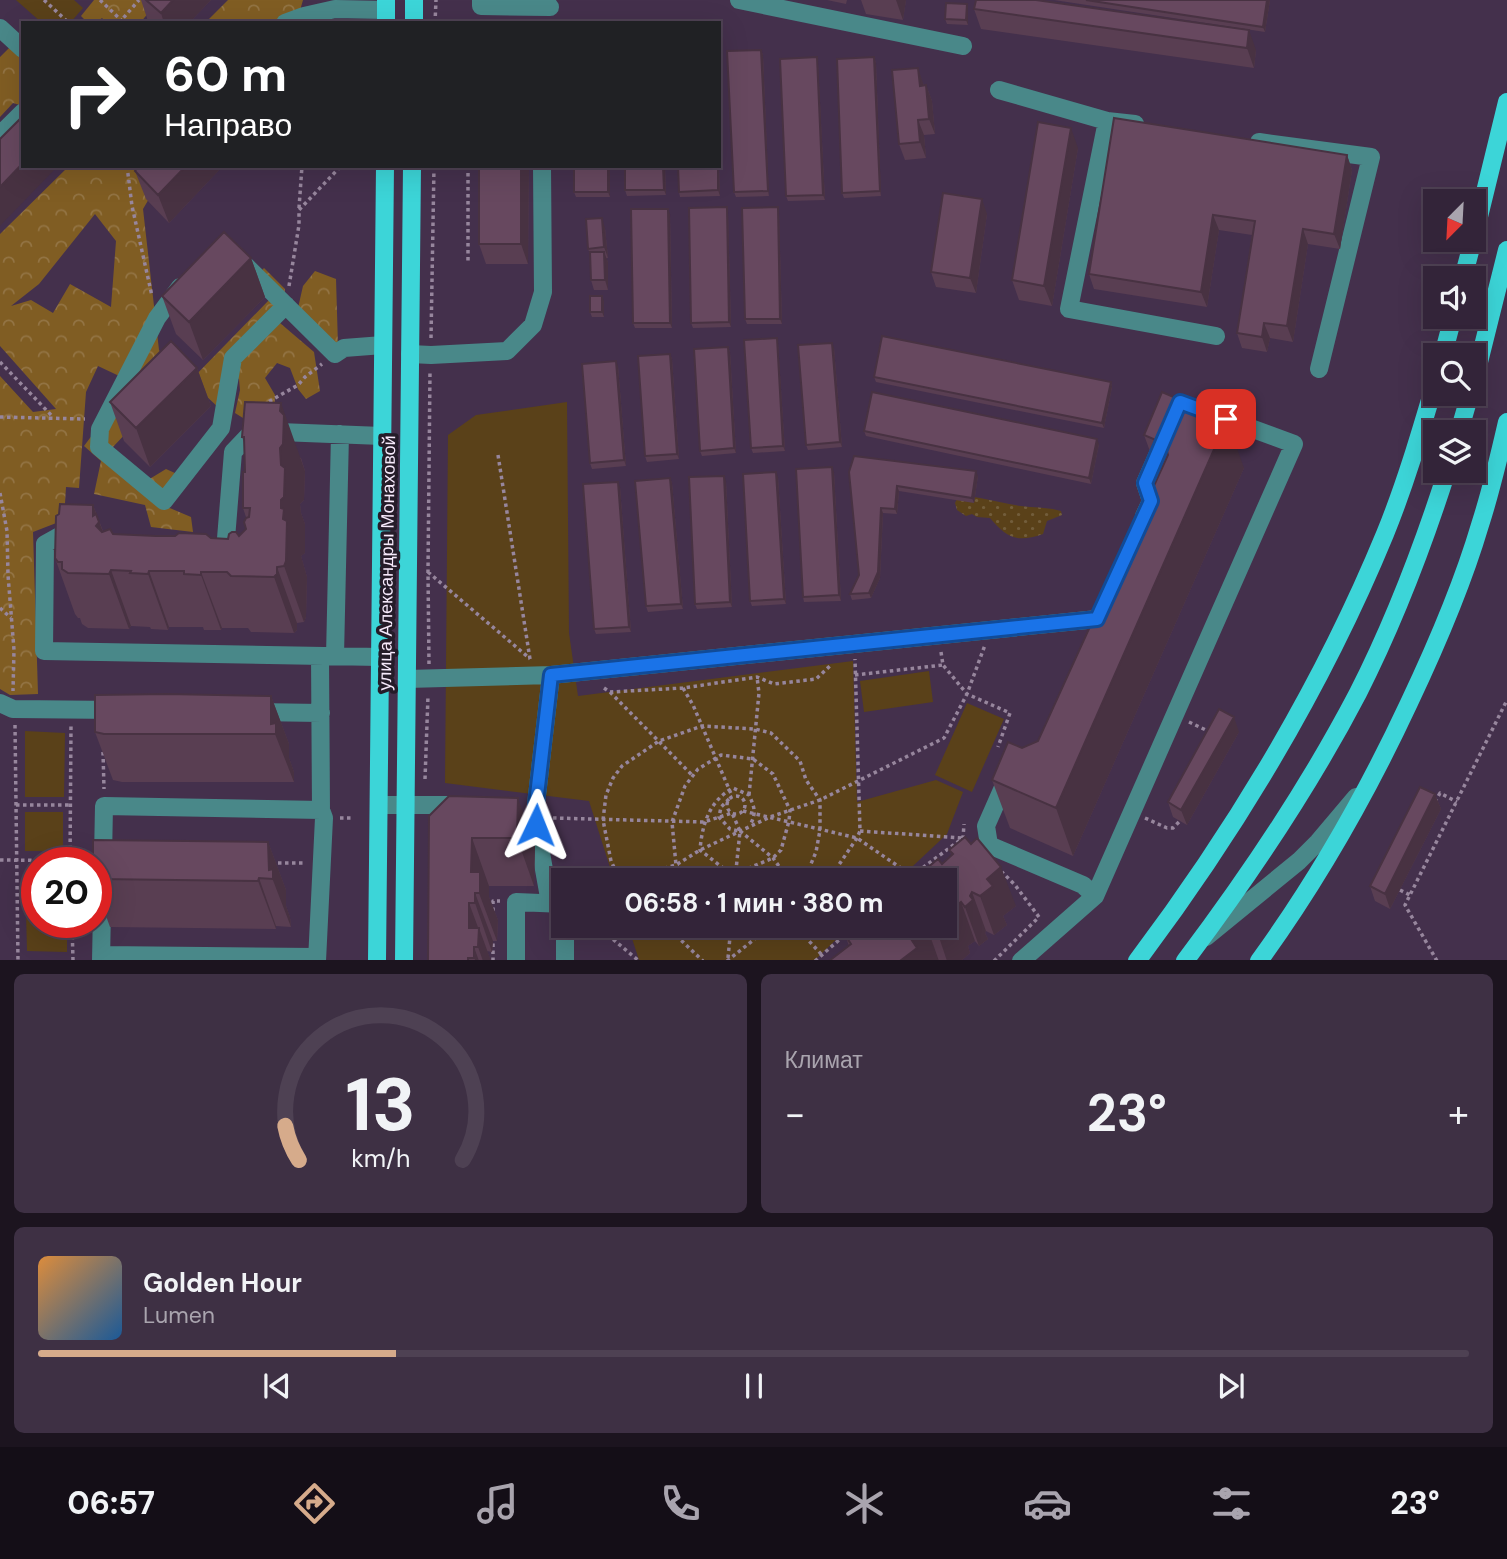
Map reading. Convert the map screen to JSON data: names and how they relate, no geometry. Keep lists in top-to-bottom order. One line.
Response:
{"streets":{"main road":["улица Александры Монаховой"]},"north":"bottom left","page":{"turn":["60 m","Направо"],"limit":"20","trip":"06:58 · 1 мин · 380 m","tile":"Климат","heat":["−","23°","+"],"song":["Golden Hour","Lumen"],"tabs":["06:57","23°"],"gauge":["13","km/h"]}}
